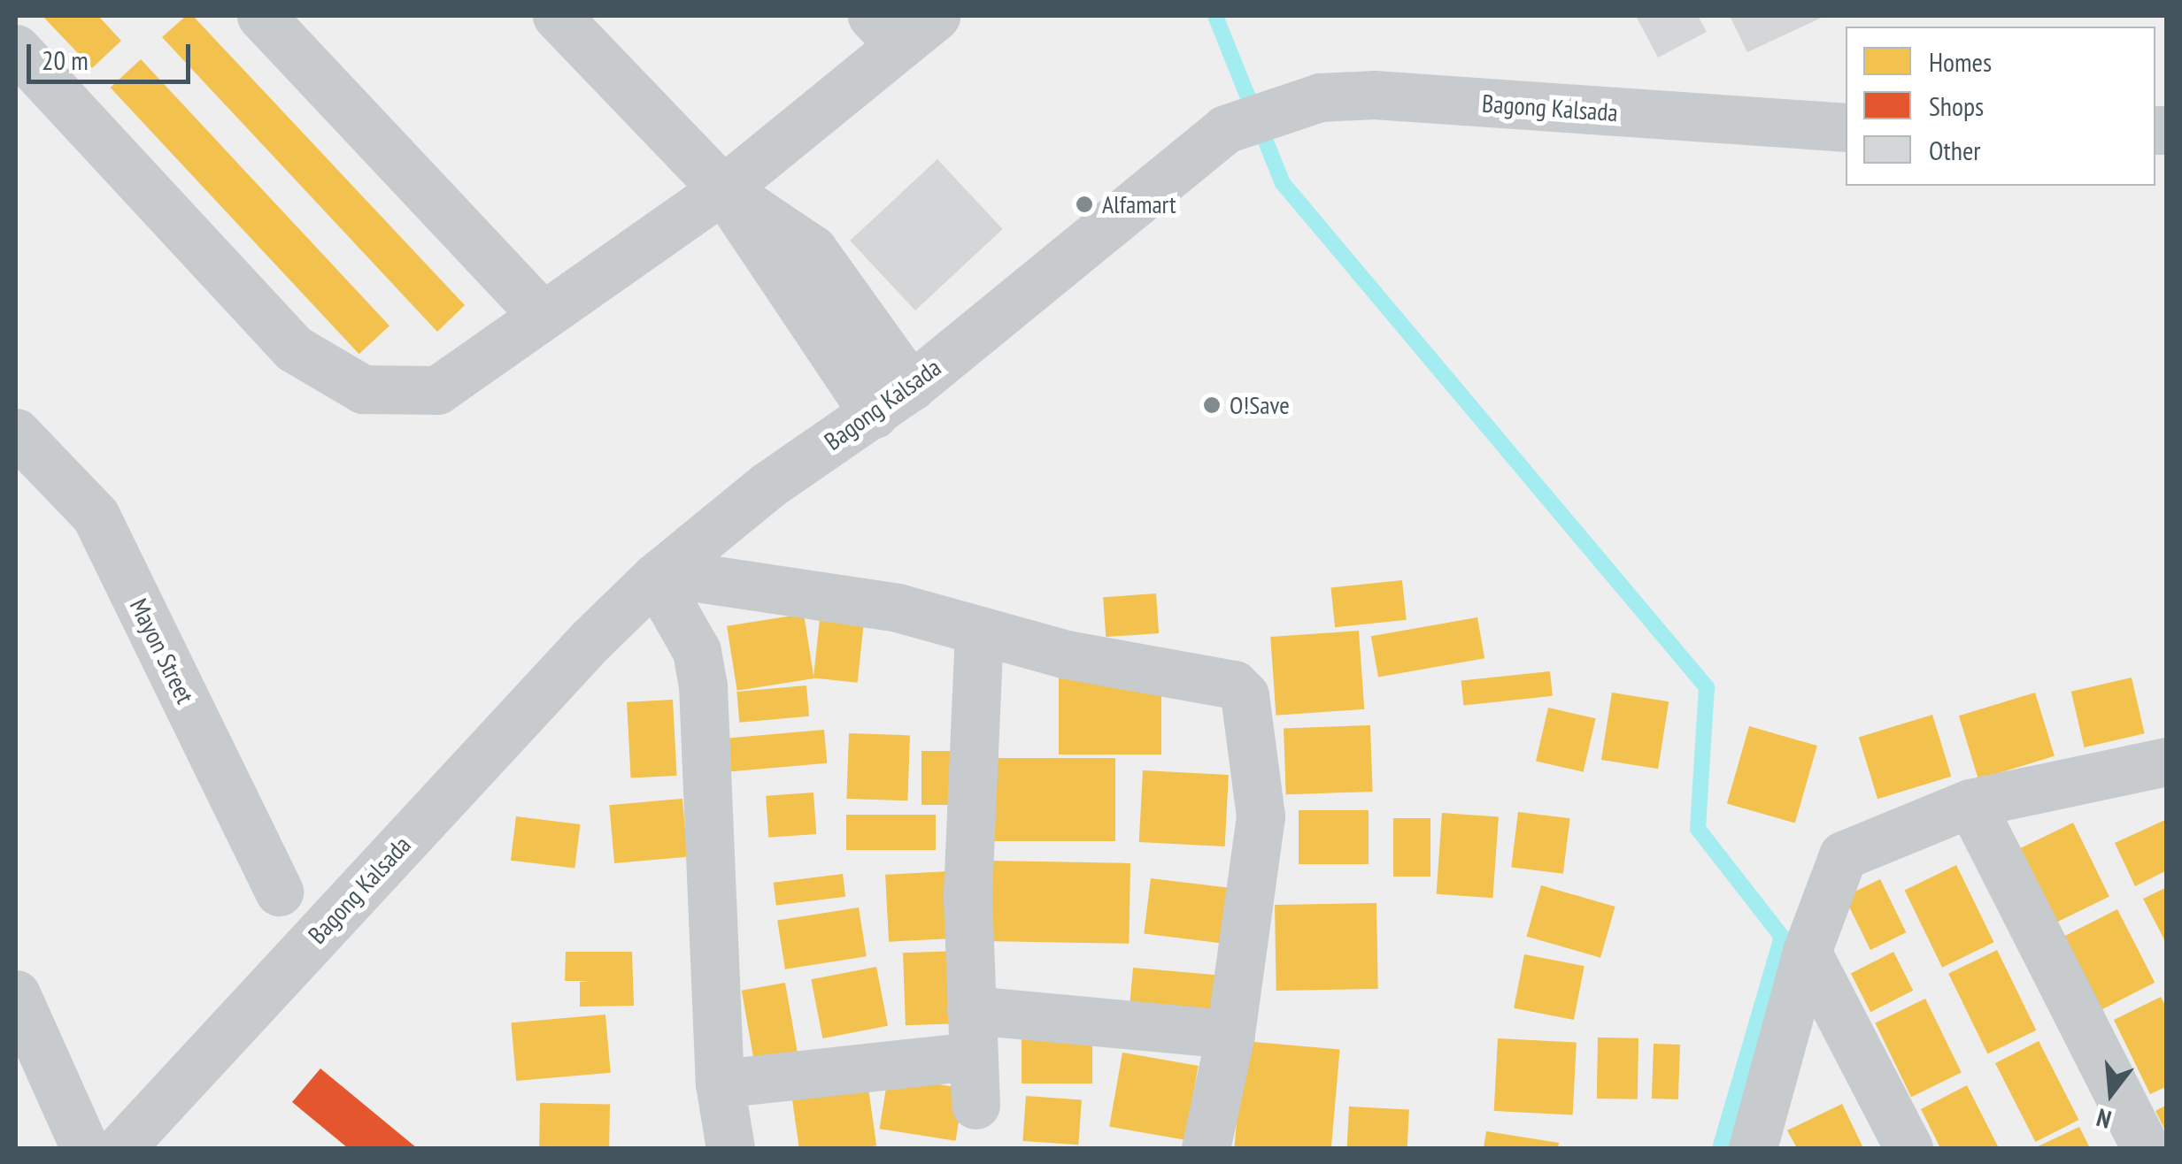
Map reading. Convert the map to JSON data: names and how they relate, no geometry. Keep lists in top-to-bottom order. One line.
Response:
{"streets":{"street":["Bagong Kalsada","Mayon Street"]},"places":["Alfamart","O!Save"],"legend":["Homes","Shops","Other"],"scale_bar":"20 m","north":"bottom"}
